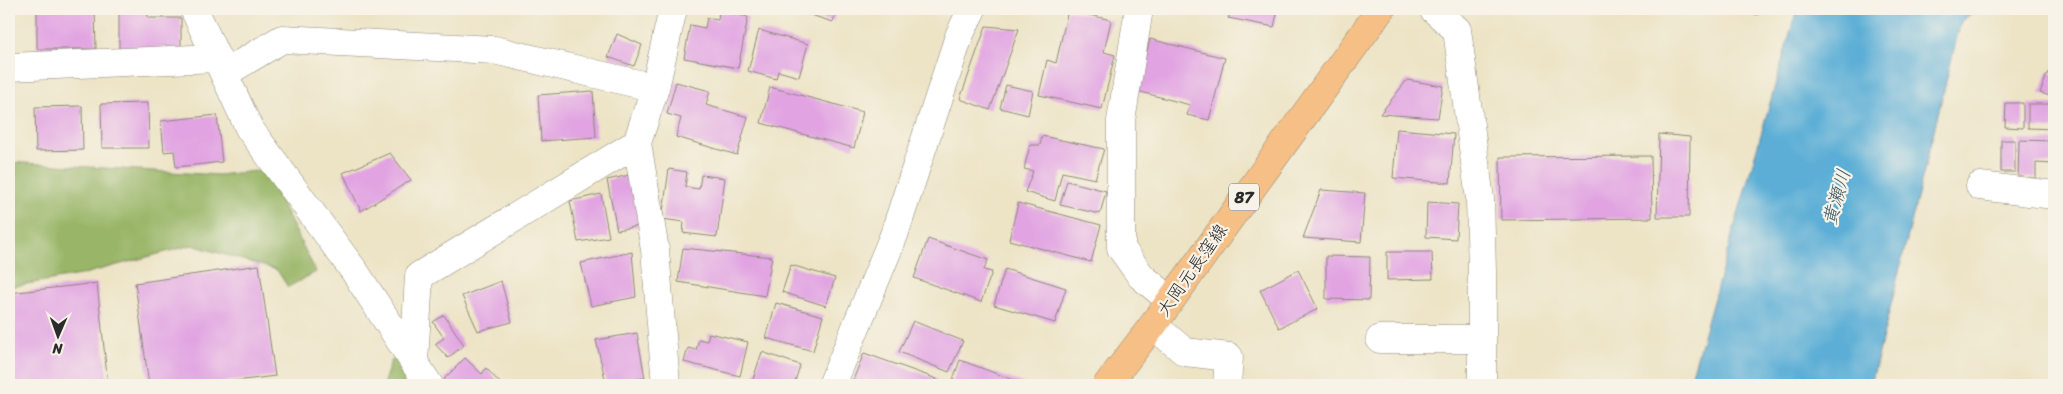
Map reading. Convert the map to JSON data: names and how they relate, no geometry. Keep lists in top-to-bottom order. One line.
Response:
{"streets":{"main road":["87","大岡元長窪線"]},"water":["黄瀬川"],"north":"bottom"}
